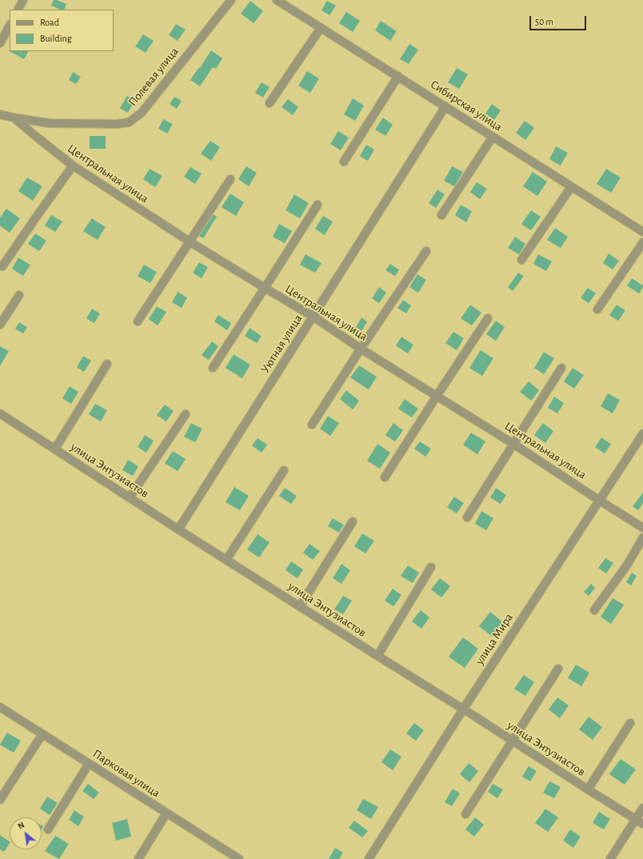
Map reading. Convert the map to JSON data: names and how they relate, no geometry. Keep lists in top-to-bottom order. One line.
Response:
{"streets":{"street":["Полевая улица","Сибирская улица","Центральная улица","Уютная улица","улица Энтузиастов","улица Мира","Парковая улица"]},"crossings":[["Полевая улица","Центральная улица"],["Сибирская улица","Уютная улица"],["Центральная улица","Уютная улица"],["Центральная улица","улица Мира"],["Уютная улица","улица Энтузиастов"],["улица Энтузиастов","улица Мира"]],"legend":["Road","Building"],"scale_bar":"50 m","north":"top left"}
